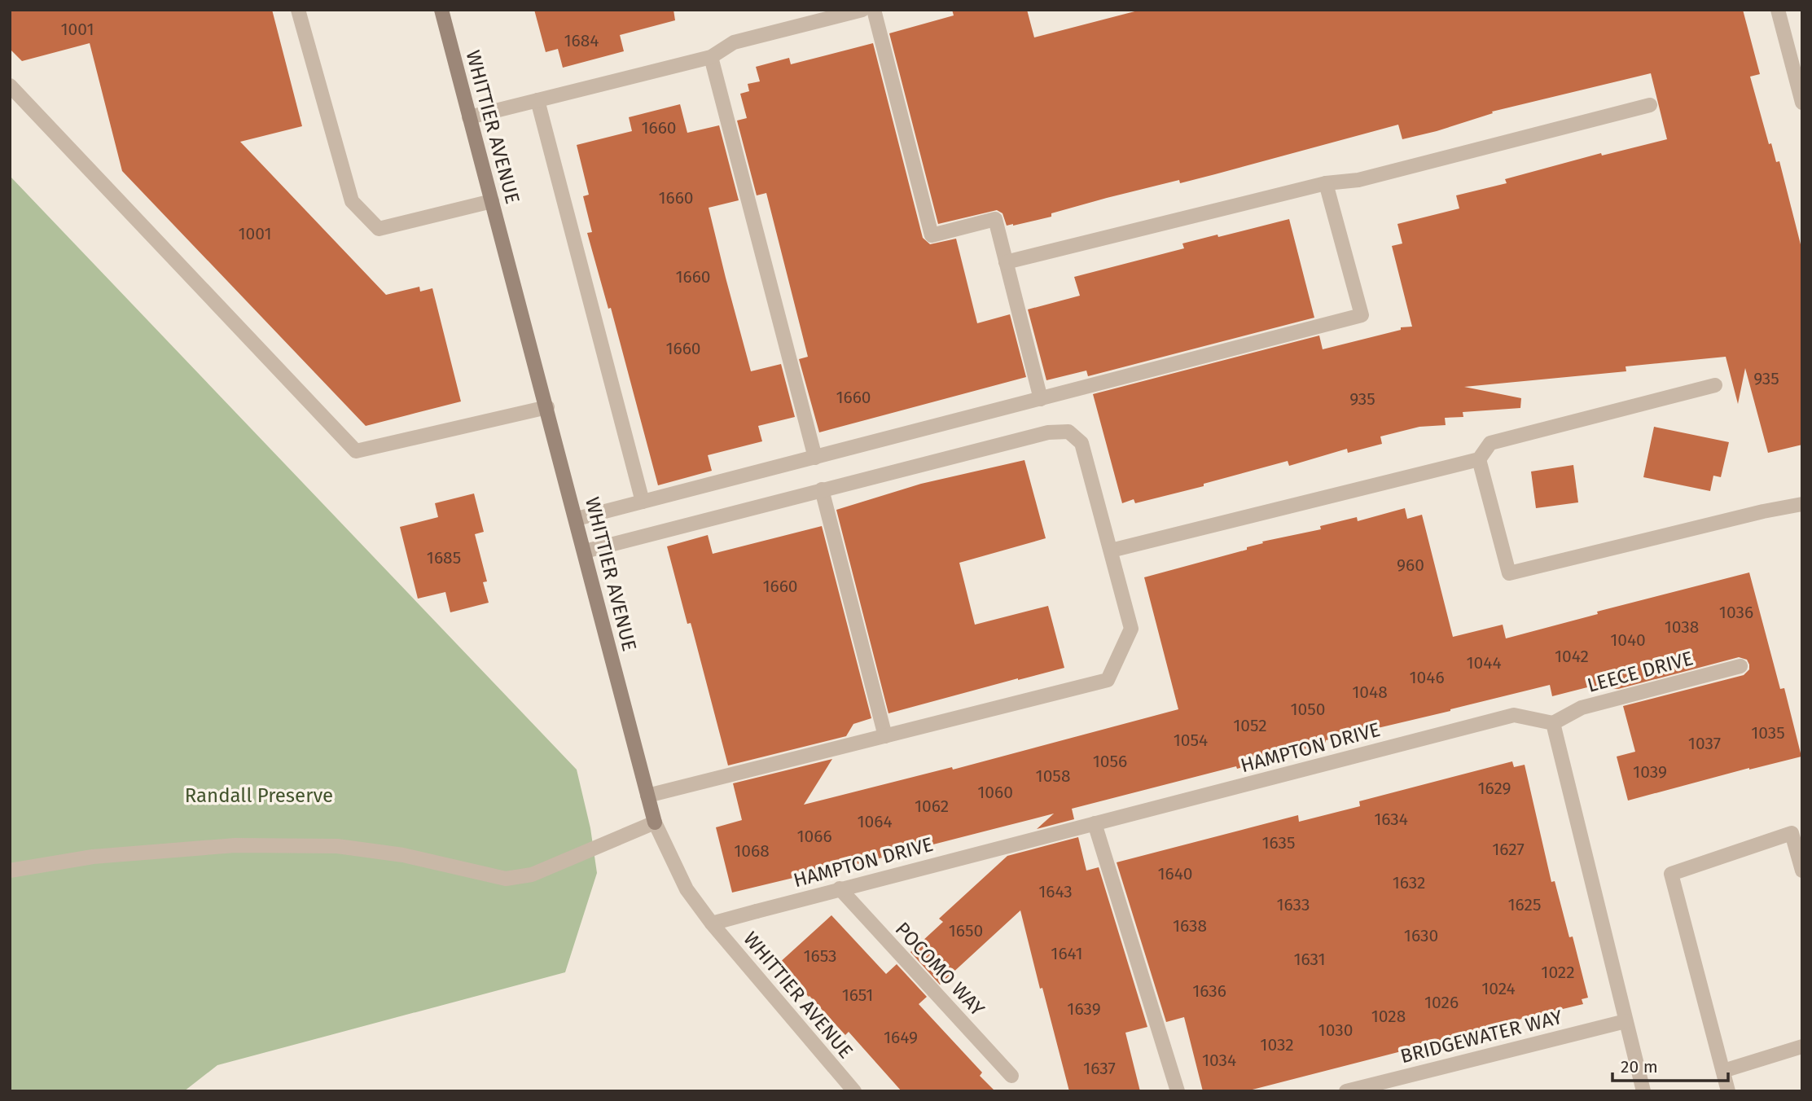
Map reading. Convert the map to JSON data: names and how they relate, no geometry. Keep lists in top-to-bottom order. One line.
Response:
{"streets":{"street":["WHITTIER AVENUE","LEECE DRIVE","HAMPTON DRIVE","POCOMO WAY","BRIDGEWATER WAY"]},"crossings":[["WHITTIER AVENUE","HAMPTON DRIVE"],["LEECE DRIVE","HAMPTON DRIVE"],["HAMPTON DRIVE","POCOMO WAY"]],"parks":["Randall Preserve"],"house_numbers":["1001","1684","1660","1660","1001","1660","1660","935","1660","935","1685","960","1660","1036","1038","1040","1042","1044","1046","1048","1050","1052","1035","1054","1037","1056","1039","1058","1629","1060","1062","1634","1064","1066","1635","1627","1068","1640","1632","1643","1633","1625","1638","1650","1630","1641","1653","1631","1022","1024","1636","1651","1026","1639","1028","1030","1649","1032","1034","1637"],"scale_bar":"20 m"}
